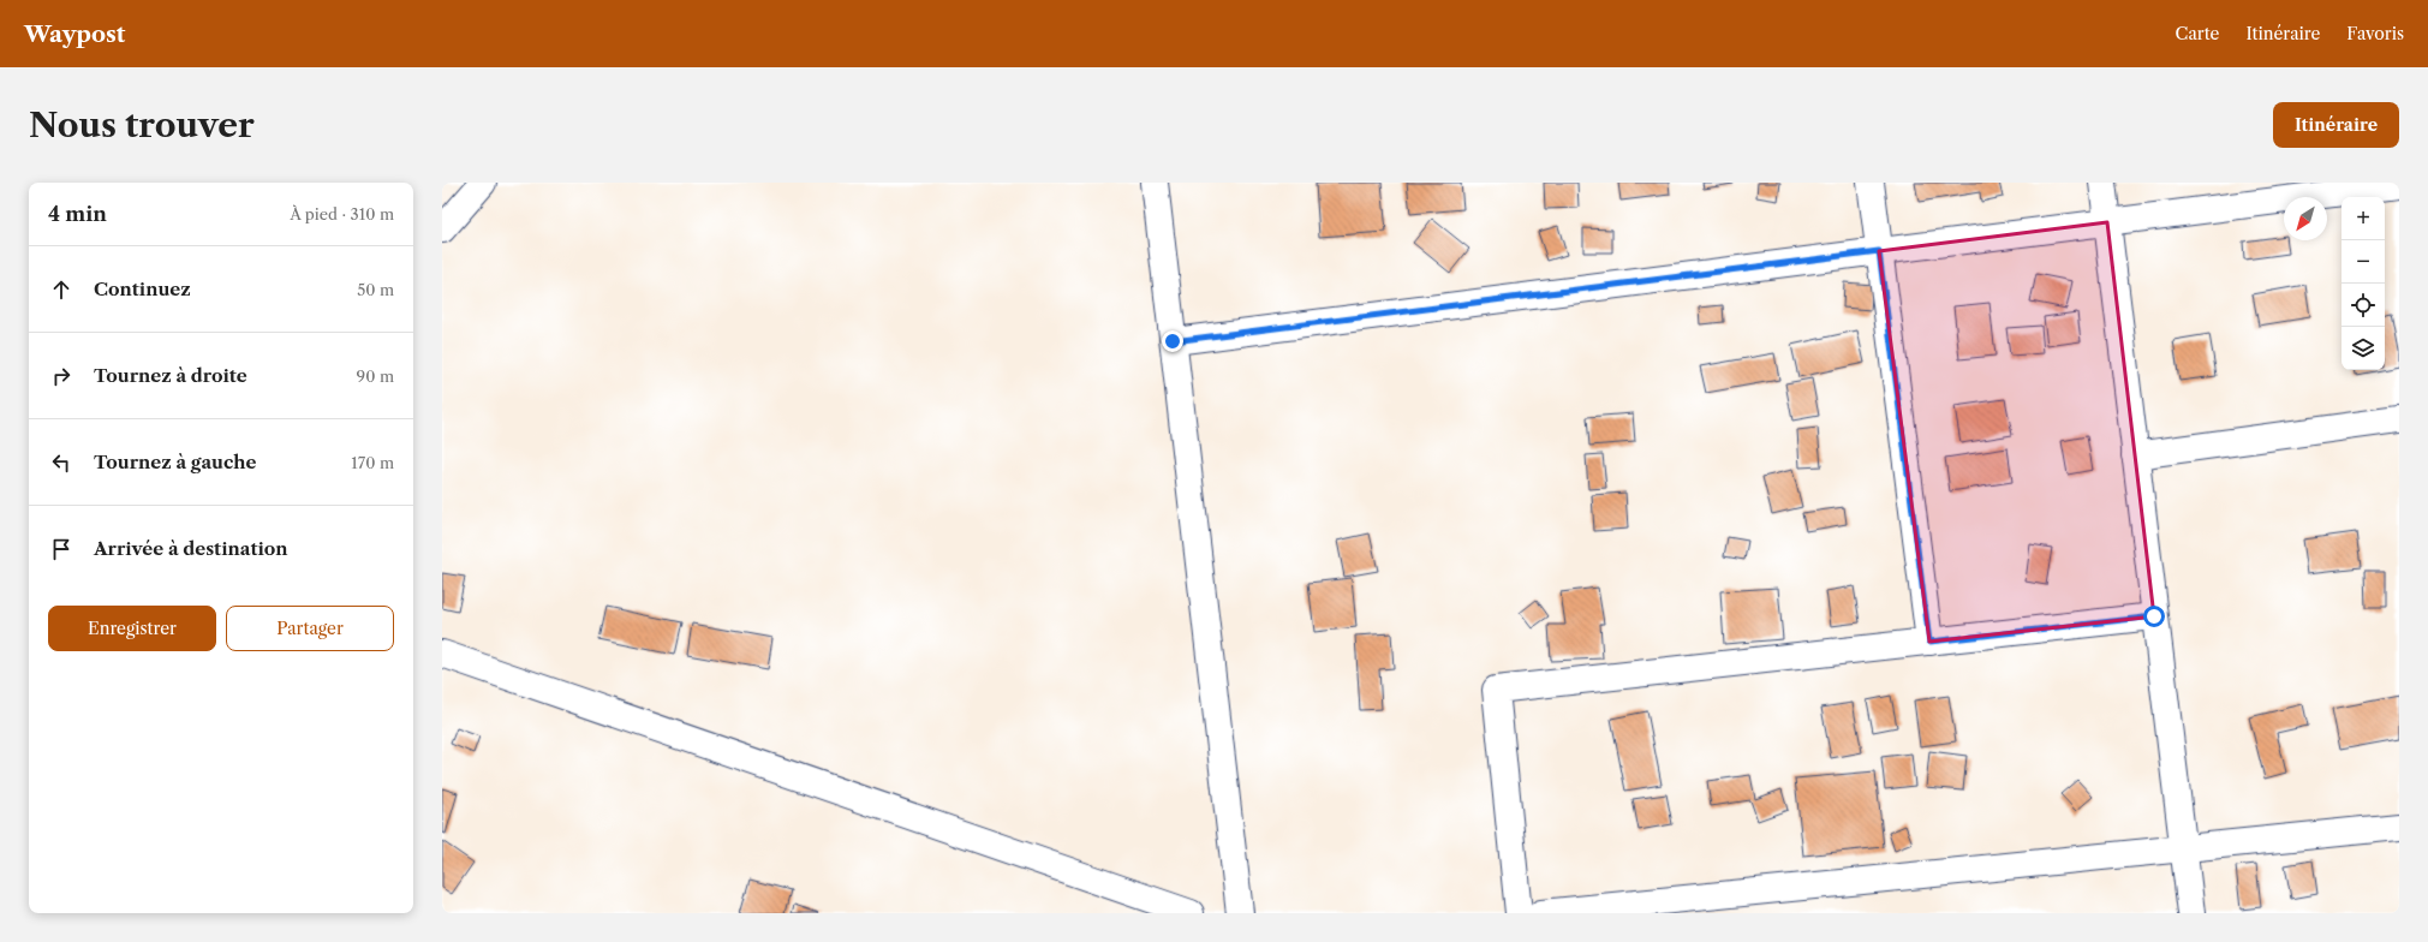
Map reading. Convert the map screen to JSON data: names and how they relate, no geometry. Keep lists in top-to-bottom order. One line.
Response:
{"north":"bottom left","page":{"header":"Waypost","nav":["Carte","Itinéraire","Favoris"],"buttons":["Itinéraire",["Enregistrer","Partager"]],"title":"Nous trouver","heading":["4 min","À pied · 310 m"],"map_buttons":["+","−"],"list":[["Continuez","50 m"],["Tournez à droite","90 m"],["Tournez à gauche","170 m"],"Arrivée à destination"]}}
